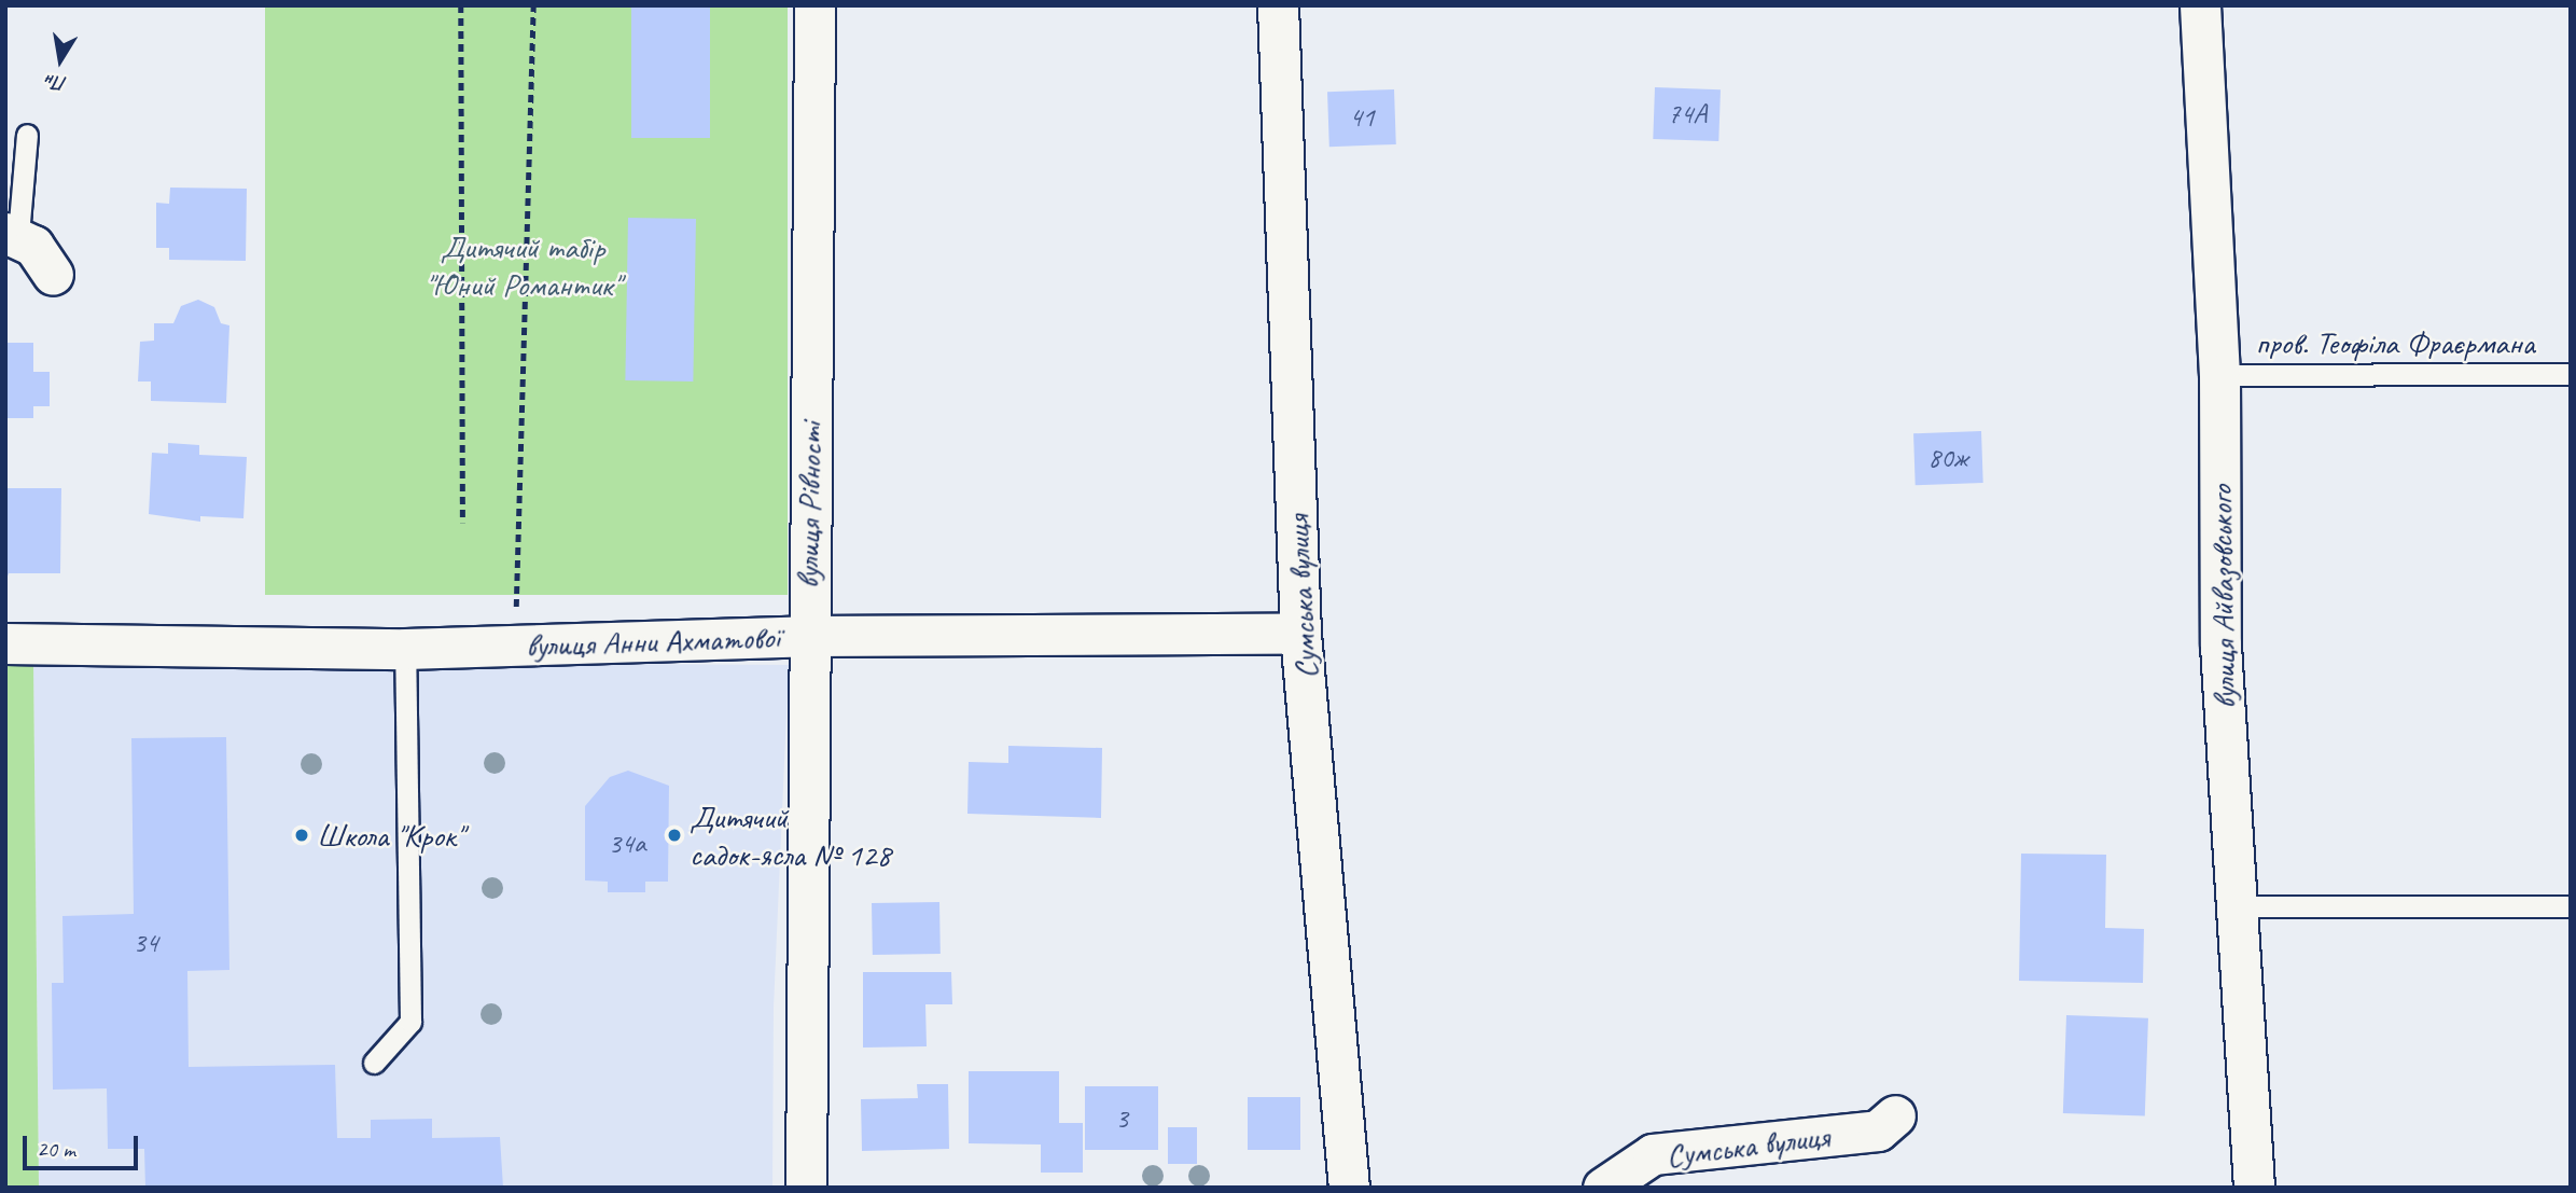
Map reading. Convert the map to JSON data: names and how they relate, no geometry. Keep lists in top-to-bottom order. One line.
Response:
{"streets":{"street":["вулиця Рівності","Сумська вулиця","вулиця Айвазовського","вулиця Анни Ахматової"],"lane":["пров. Теофіла Фраєрмана"]},"crossings":[["пров. Теофіла Фраєрмана","вулиця Айвазовського"],["вулиця Рівності","вулиця Анни Ахматової"],["Сумська вулиця","вулиця Анни Ахматової"]],"parks":["Дитячий табір \"Юний Романтик\""],"places":["Школа \"Крок\"","Дитячий садок-ясла № 128"],"house_numbers":["74А","41","80ж","34а","34","3"],"scale_bar":"20 m","north":"bottom"}
